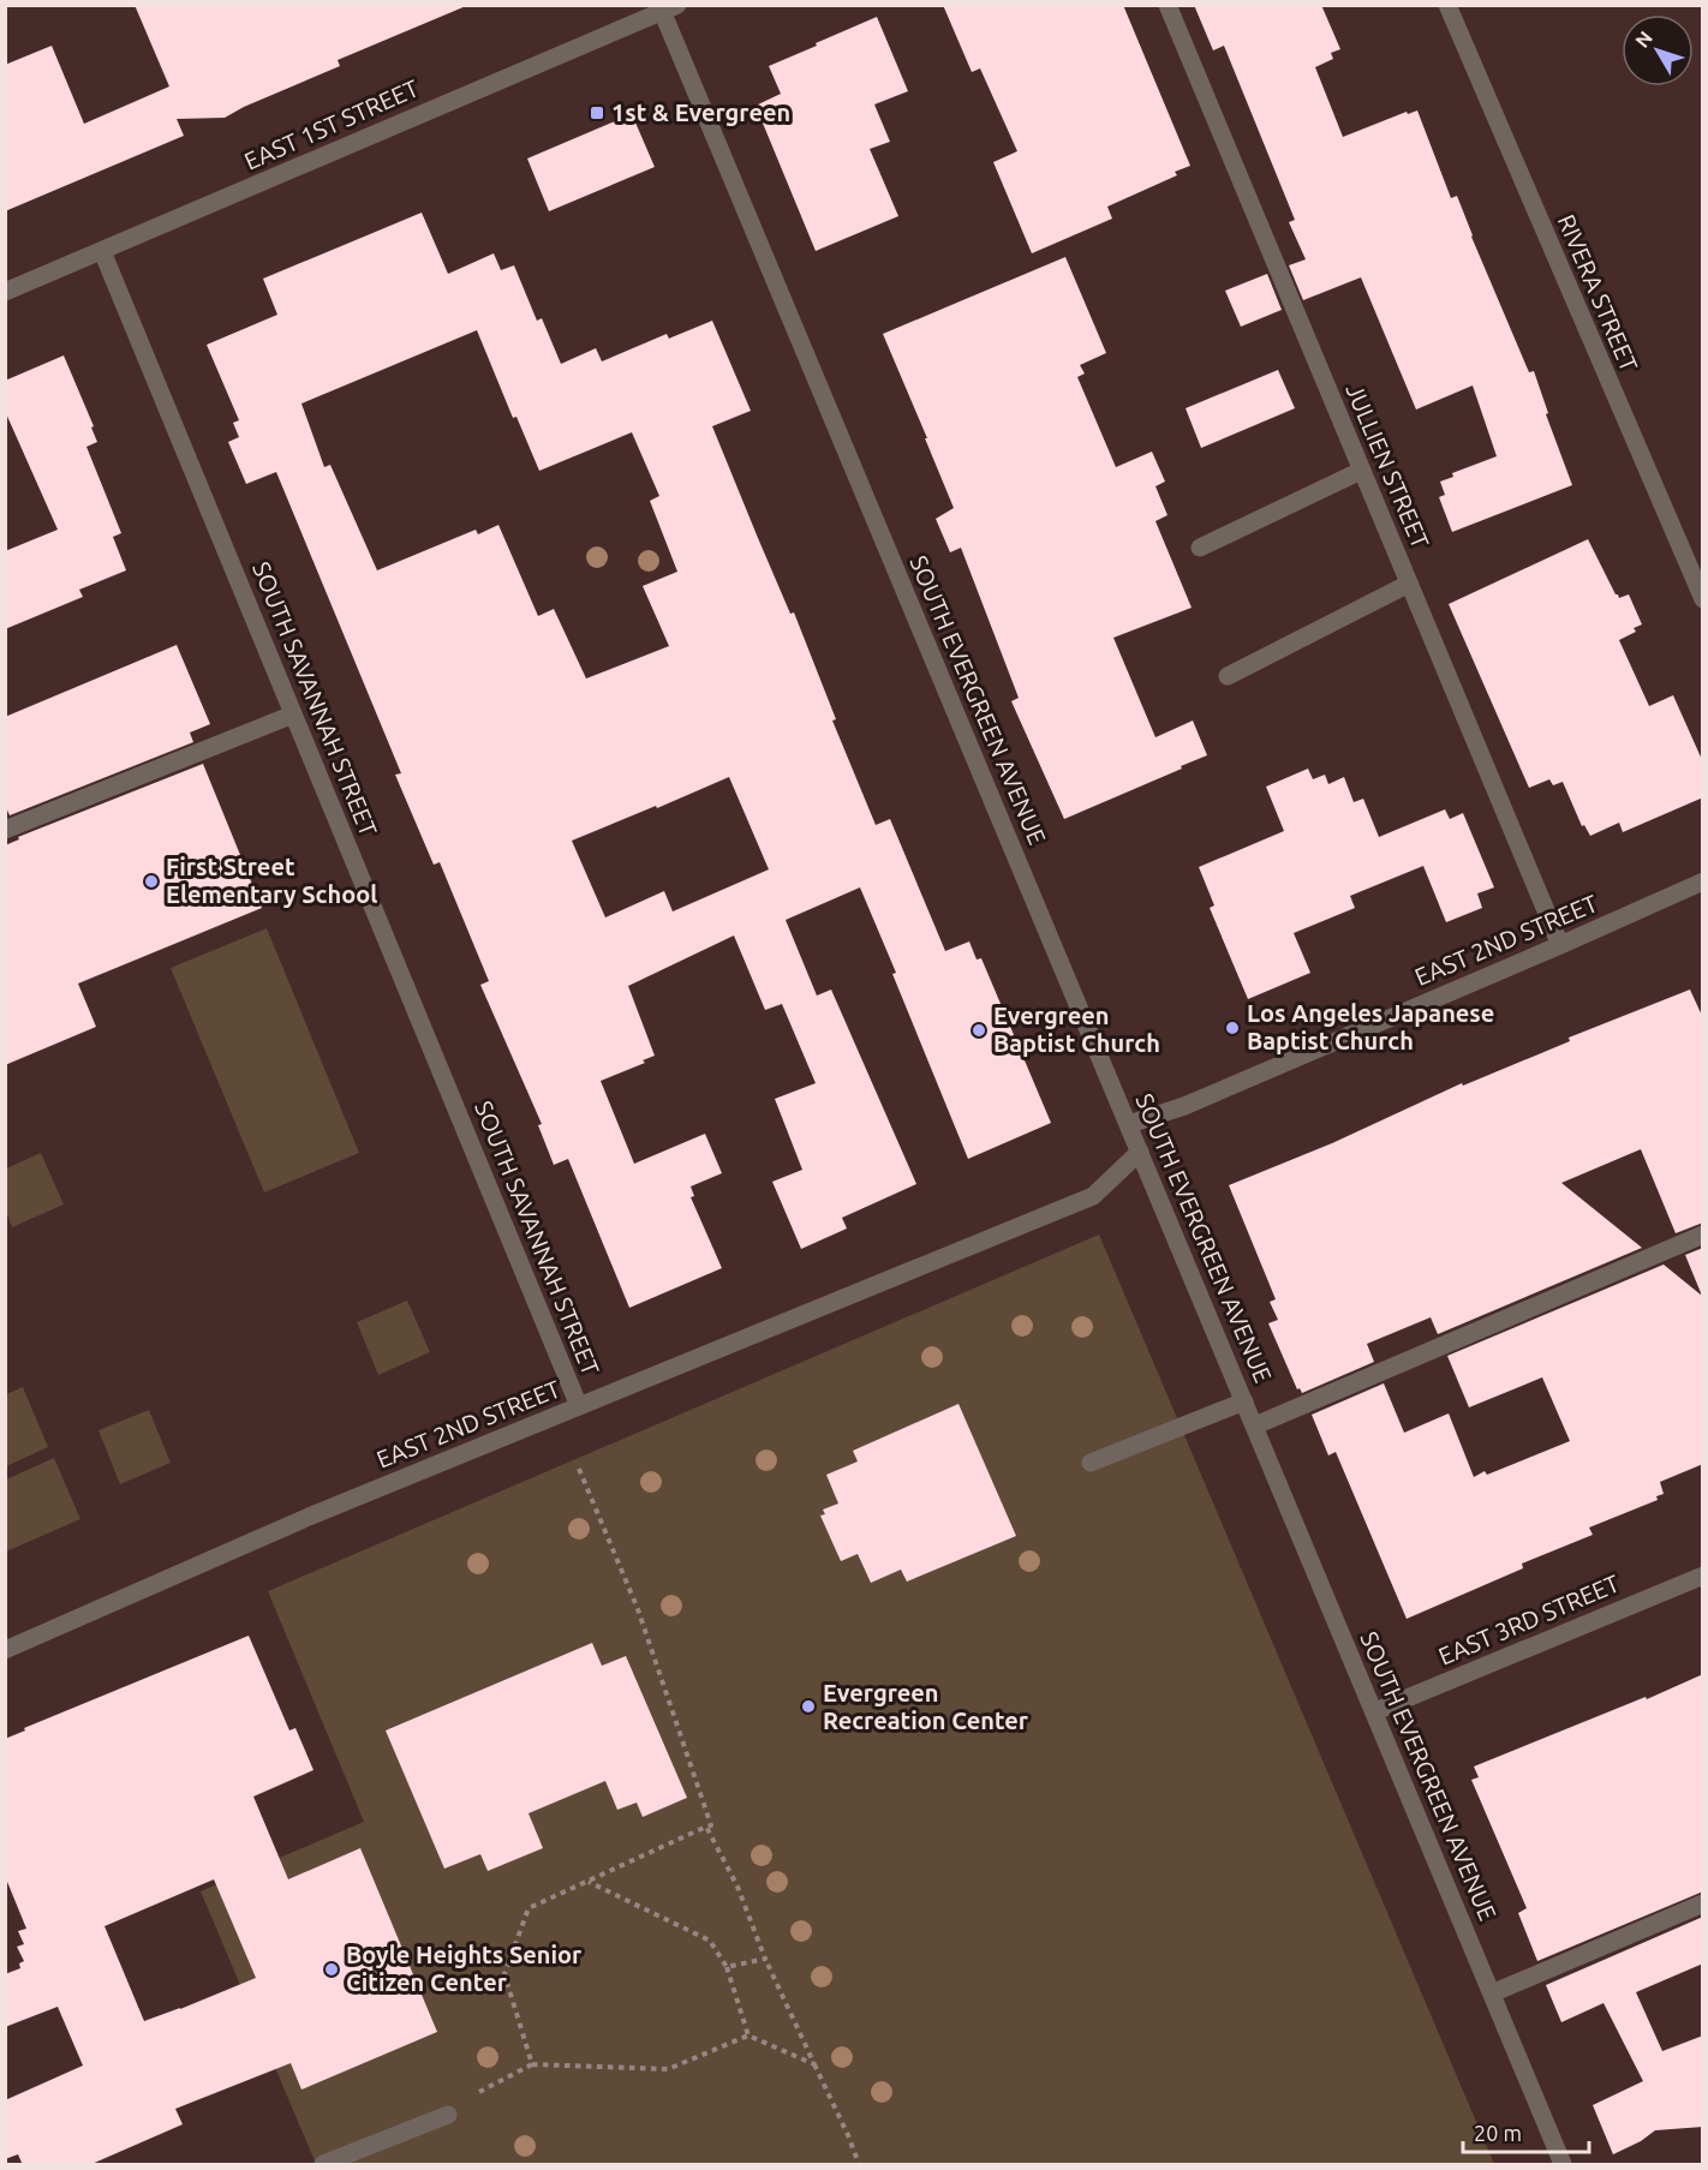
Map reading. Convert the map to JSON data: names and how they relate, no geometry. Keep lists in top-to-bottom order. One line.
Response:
{"streets":{"street":["EAST 1ST STREET","RIVERA STREET","JULLIEN STREET","SOUTH SAVANNAH STREET","SOUTH EVERGREEN AVENUE","EAST 2ND STREET","EAST 3RD STREET"]},"crossings":[["EAST 1ST STREET","SOUTH SAVANNAH STREET"],["EAST 1ST STREET","SOUTH EVERGREEN AVENUE"],["JULLIEN STREET","EAST 2ND STREET"],["SOUTH SAVANNAH STREET","EAST 2ND STREET"],["SOUTH EVERGREEN AVENUE","EAST 2ND STREET"],["SOUTH EVERGREEN AVENUE","EAST 3RD STREET"]],"places":{"transit":["1st & Evergreen"],"other":["First Street Elementary School","Los Angeles Japanese Baptist Church","Evergreen Baptist Church","Evergreen Recreation Center","Boyle Heights Senior Citizen Center"]},"scale_bar":"20 m","north":"top left"}
